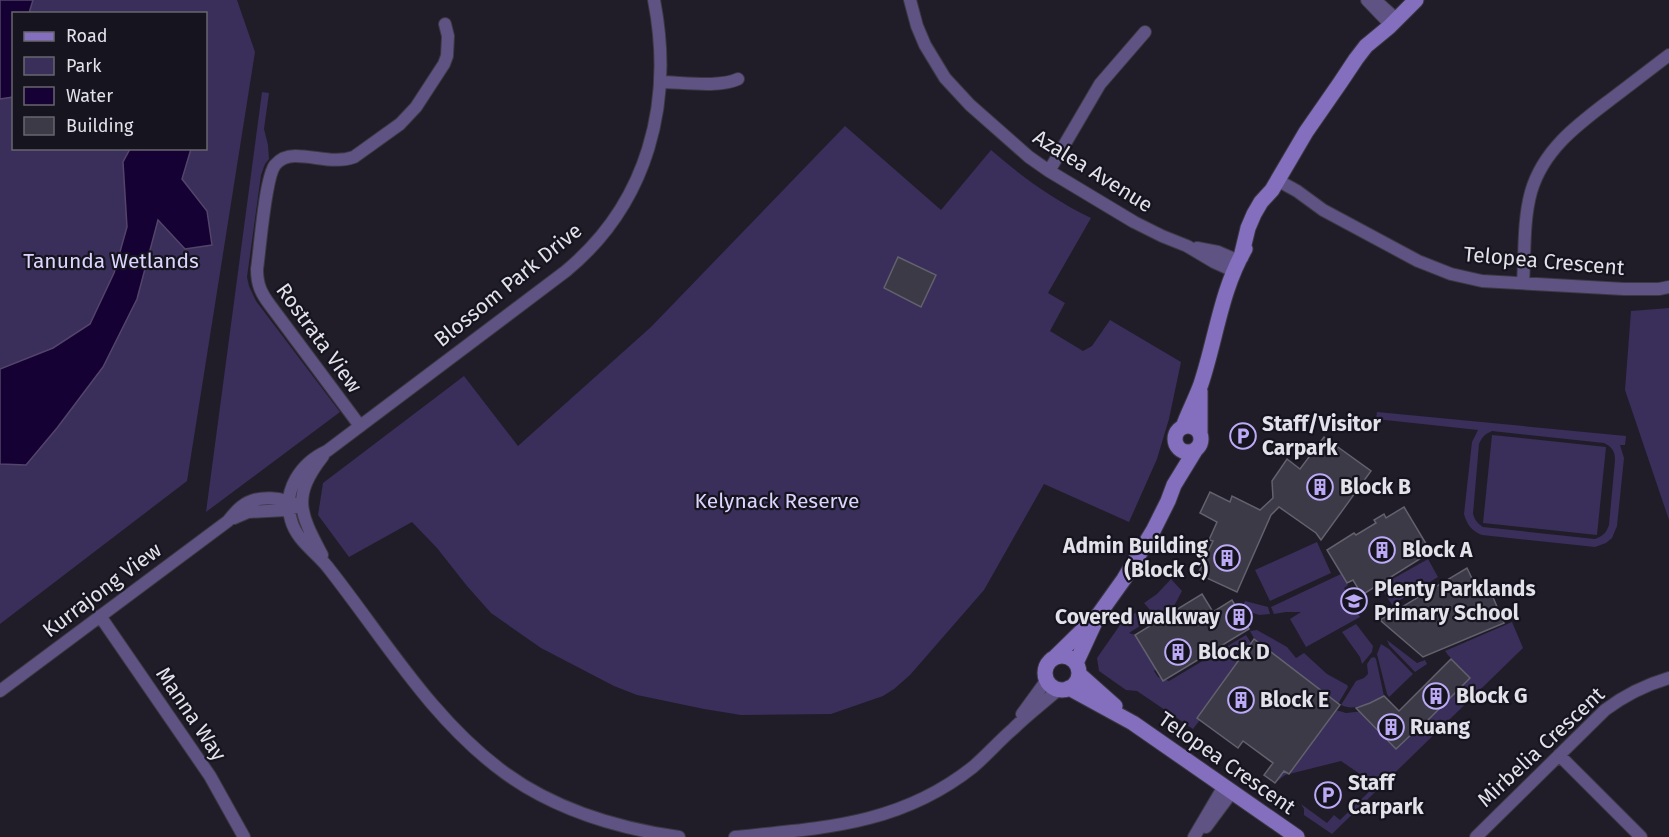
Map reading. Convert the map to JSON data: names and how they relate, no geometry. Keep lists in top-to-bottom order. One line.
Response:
{"streets":{"street":["Azalea Avenue","Telopea Crescent","Blossom Park Drive","Rostrata View","Kurrajong View","Manna Way","Mirbelia Crescent"]},"crossings":[["Blossom Park Drive","Rostrata View"],["Blossom Park Drive","Kurrajong View"],["Kurrajong View","Manna Way"]],"parks":["Tanunda Wetlands","Kelynack Reserve"],"places":{"parking":["Staff/Visitor Carpark","Staff Carpark"],"building":["Block B","Block A","Admin Building (Block C)","Covered walkway","Block D","Block G","Block E","Ruang"],"school or university":["Plenty Parklands Primary School"]},"legend":["Road","Park","Water","Building"]}
